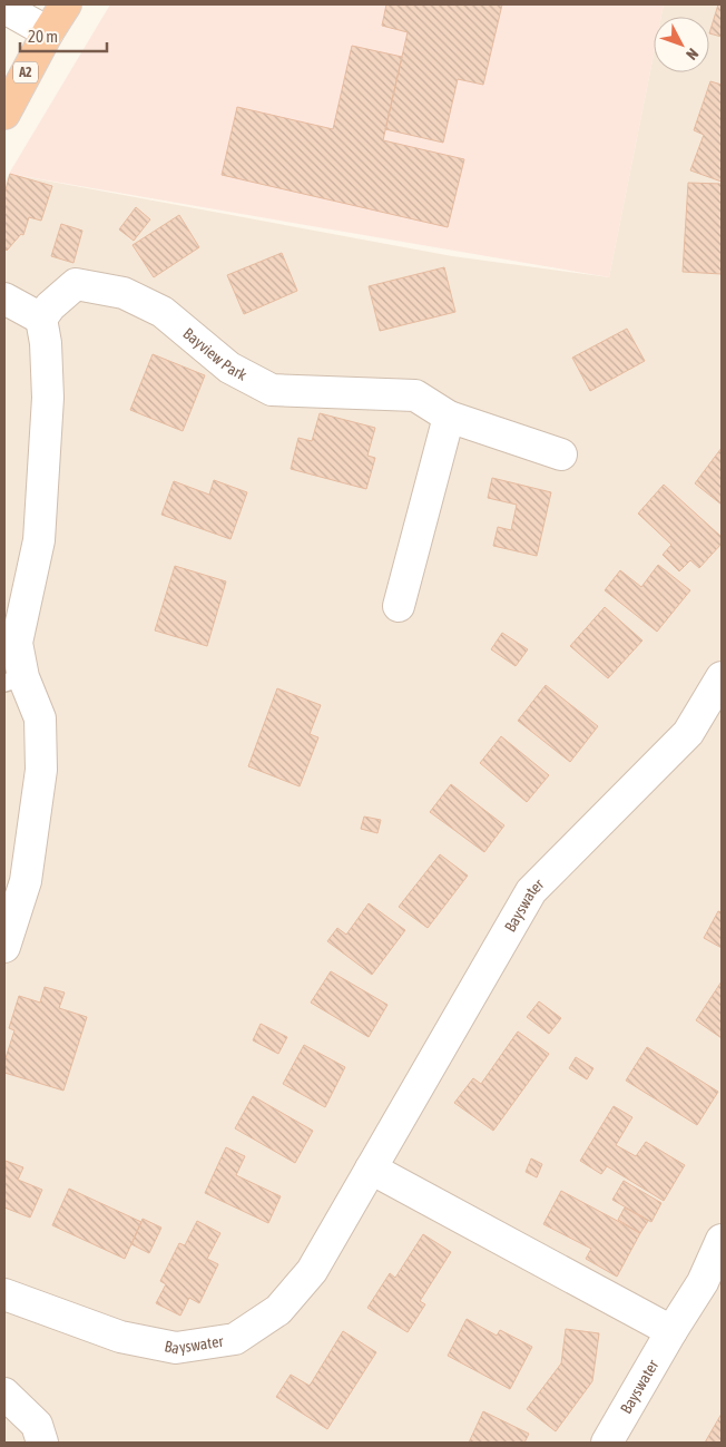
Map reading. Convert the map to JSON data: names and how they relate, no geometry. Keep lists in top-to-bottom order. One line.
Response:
{"streets":{"highway":["A2"],"street":["Bayview Park","Bayswater"]},"scale_bar":"20 m","north":"bottom right"}
